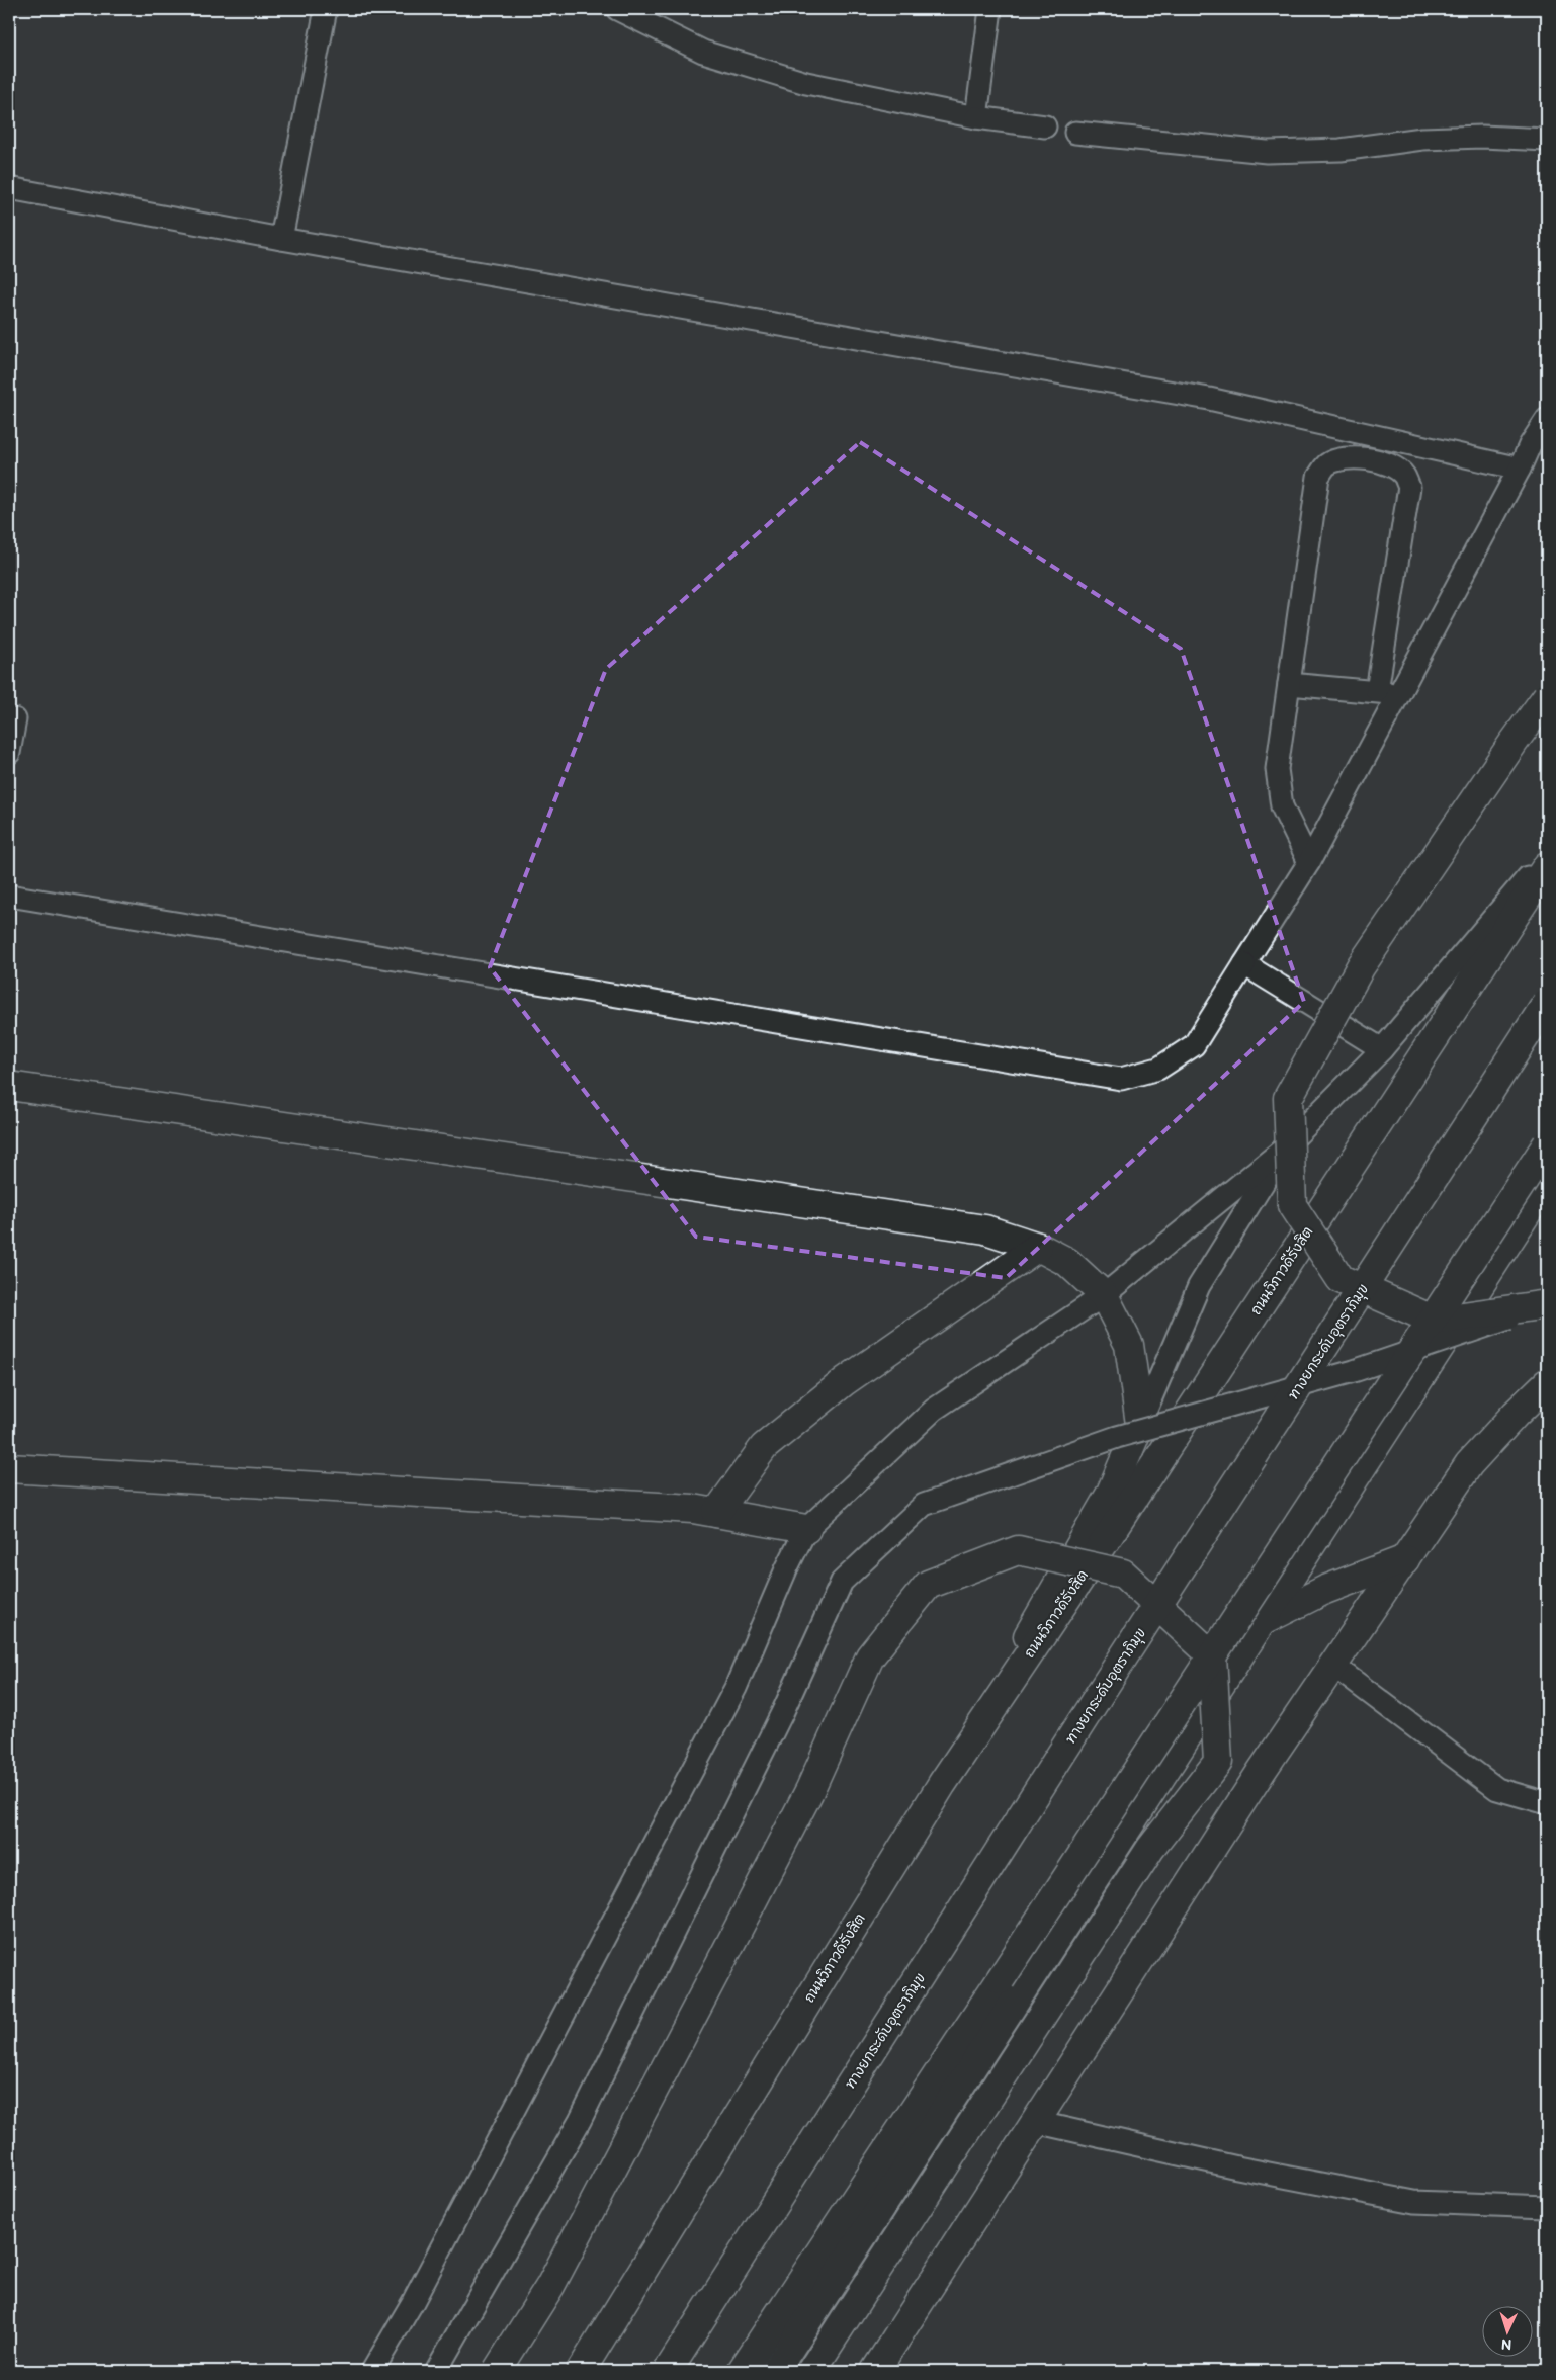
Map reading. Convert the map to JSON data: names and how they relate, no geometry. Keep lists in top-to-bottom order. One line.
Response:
{"streets":{"main road":["ถนนวิภาวดีรังสิต","ทางยกระดับอุตราภิมุข"]},"north":"bottom"}
